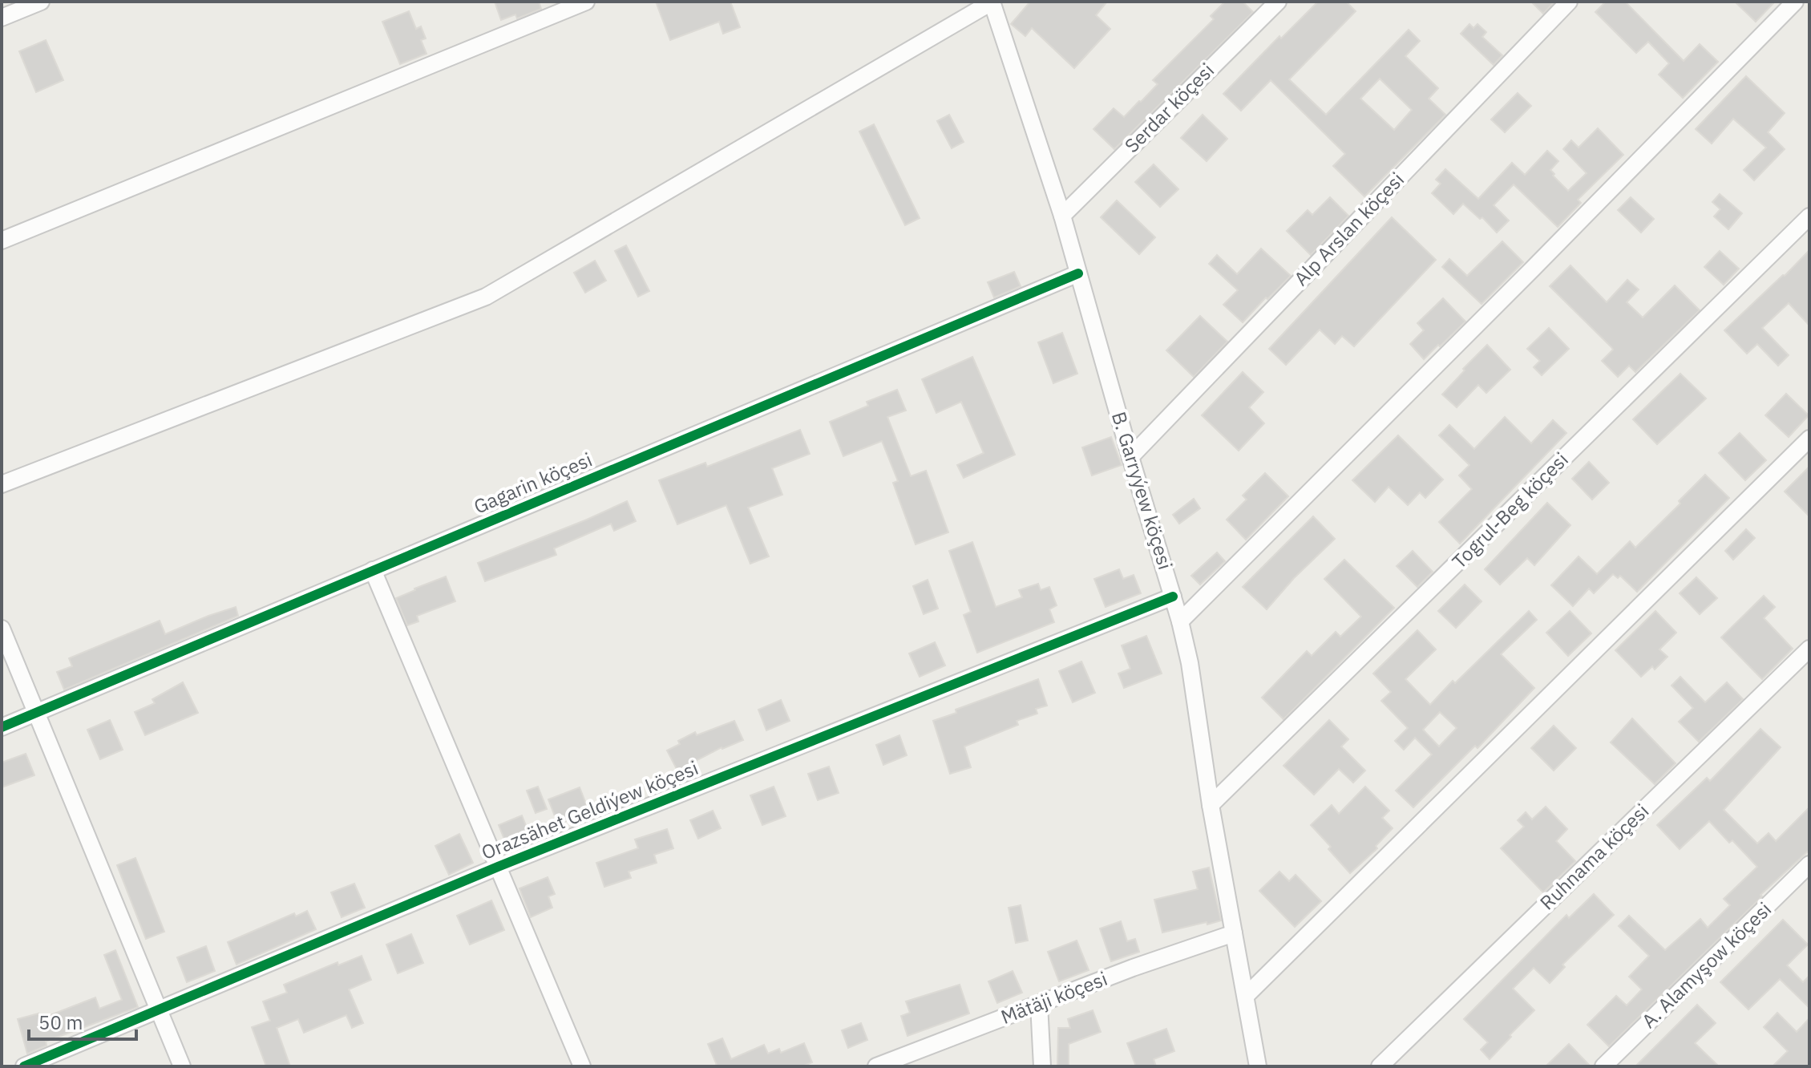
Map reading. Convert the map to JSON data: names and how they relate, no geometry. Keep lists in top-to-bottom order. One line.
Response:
{"streets":{"street":["Serdar köçesi","Alp Arslan köçesi","Gagarin köçesi","B. Garryýew köçesi","Togrul-Beg köçesi","Orazsähet Geldiýew köçesi","Ruhnama köçesi","A. Alamyşow köçesi","Mätäji köçesi"]},"crossings":[["Serdar köçesi","B. Garryýew köçesi"],["Alp Arslan köçesi","B. Garryýew köçesi"],["Gagarin köçesi","B. Garryýew köçesi"],["B. Garryýew köçesi","Togrul-Beg köçesi"],["B. Garryýew köçesi","Orazsähet Geldiýew köçesi"],["B. Garryýew köçesi","Mätäji köçesi"]],"scale_bar":"50 m"}
